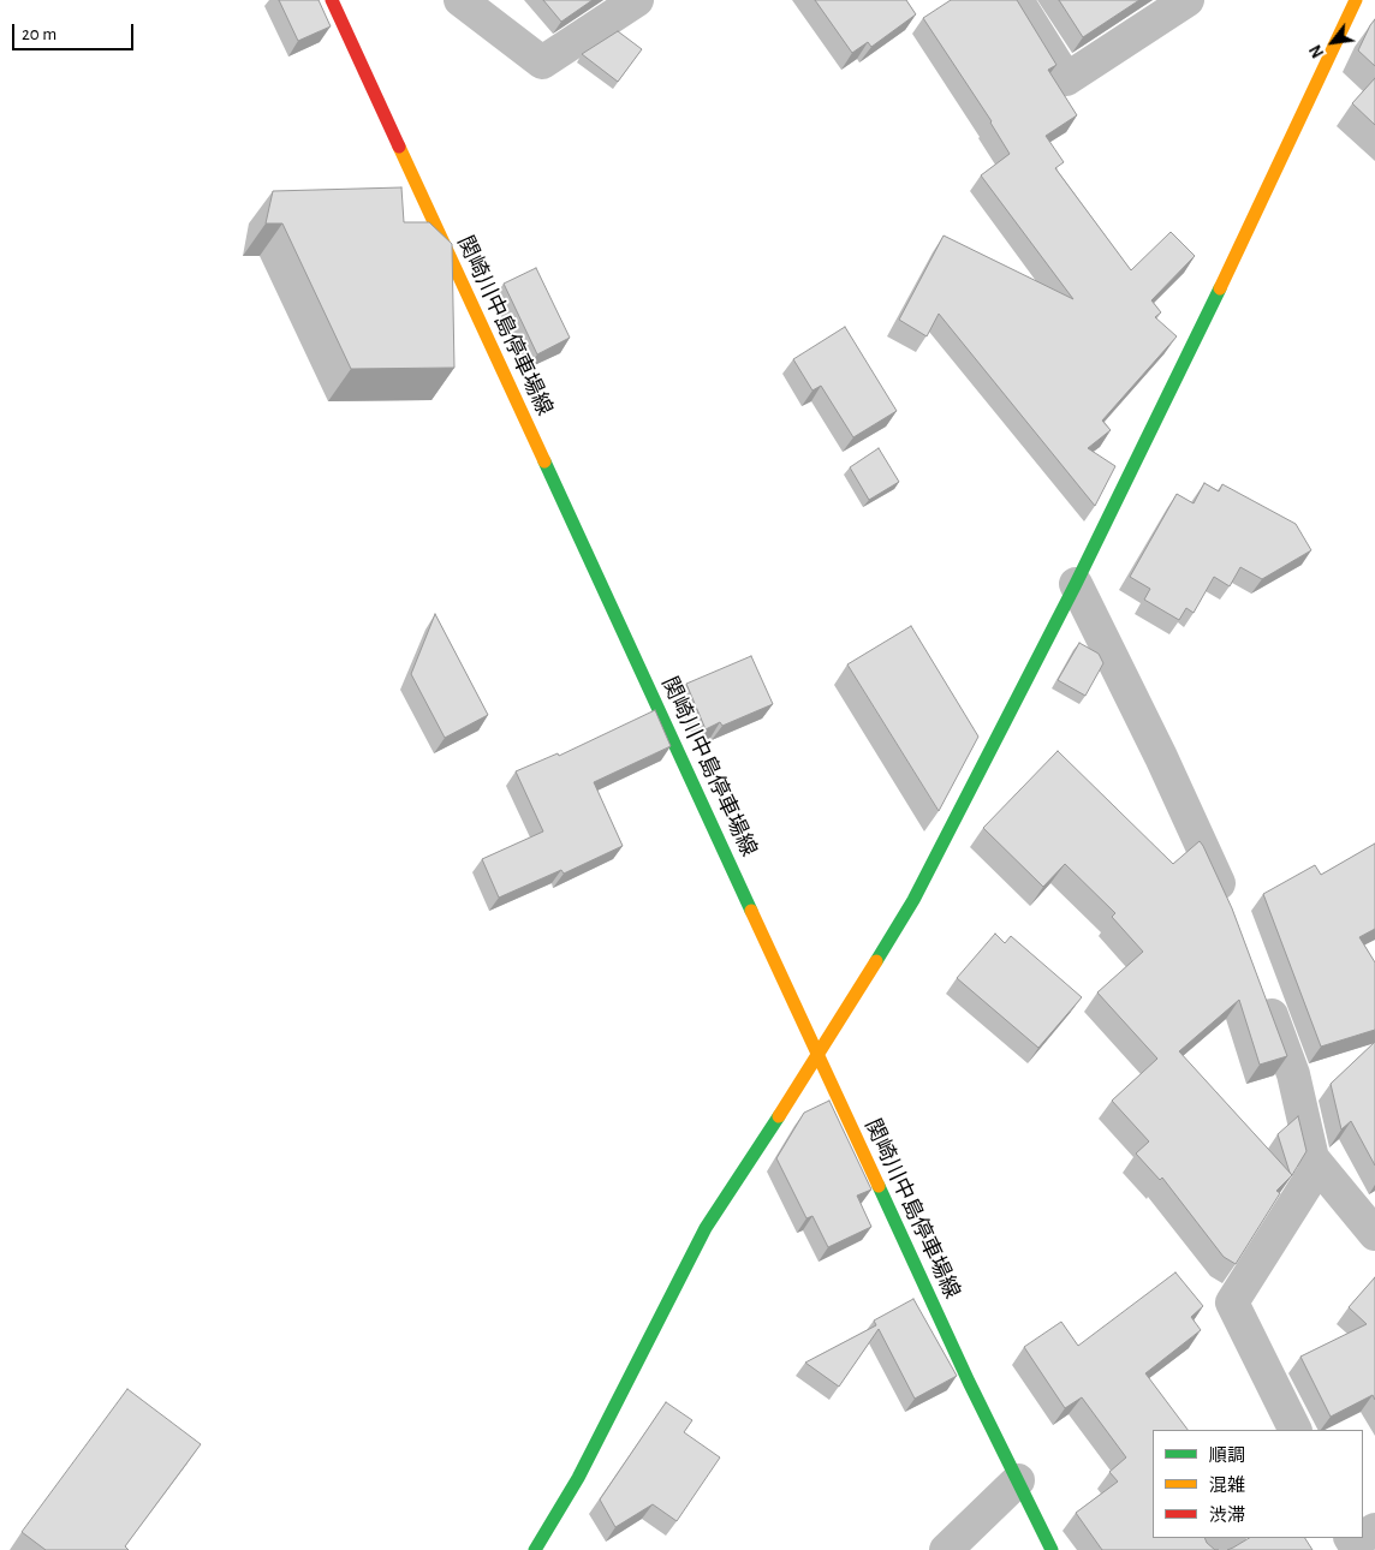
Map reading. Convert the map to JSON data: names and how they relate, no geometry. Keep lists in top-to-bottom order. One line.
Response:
{"streets":{"street":["関崎川中島停車場線"]},"legend":["順調","混雑","渋滞"],"scale_bar":"20 m","north":"bottom left"}
